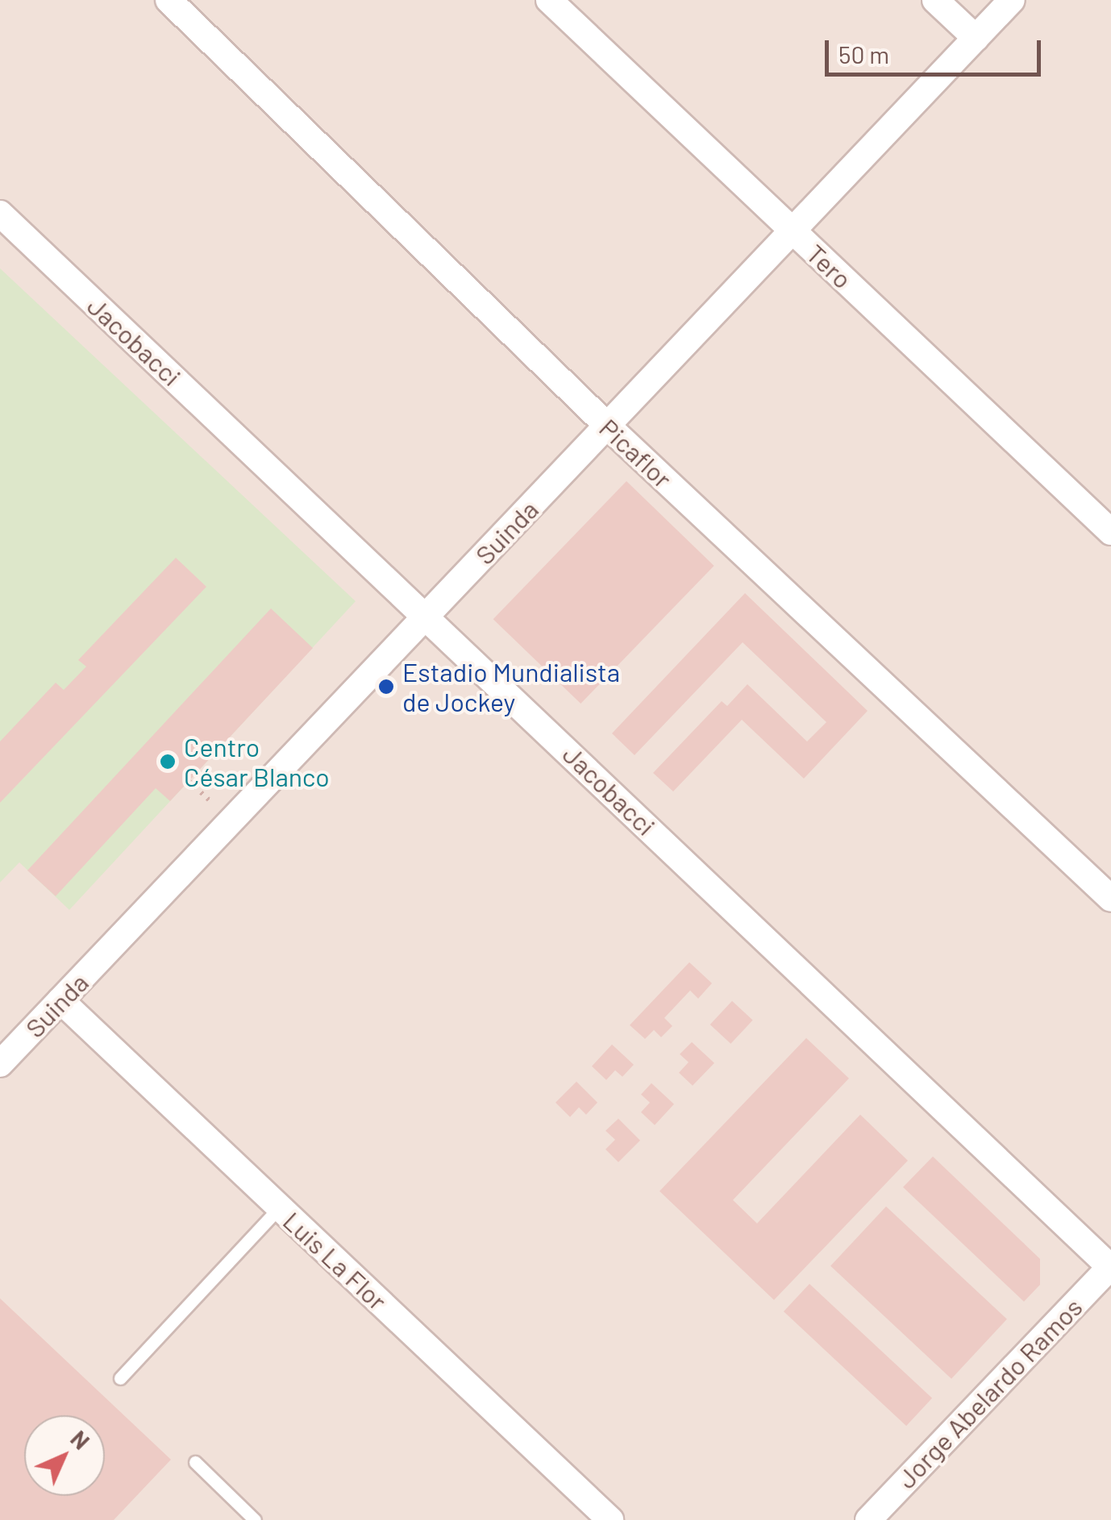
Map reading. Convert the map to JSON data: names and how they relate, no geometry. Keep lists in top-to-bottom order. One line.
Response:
{"streets":{"street":["Tero","Jacobacci","Picaflor","Suinda","Luis La Flor","Jorge Abelardo Ramos"]},"crossings":[["Tero","Suinda"],["Jacobacci","Suinda"],["Jacobacci","Jorge Abelardo Ramos"],["Picaflor","Suinda"],["Suinda","Luis La Flor"]],"places":["Estadio Mundialista de Jockey","Centro César Blanco"],"scale_bar":"50 m","north":"top right"}
